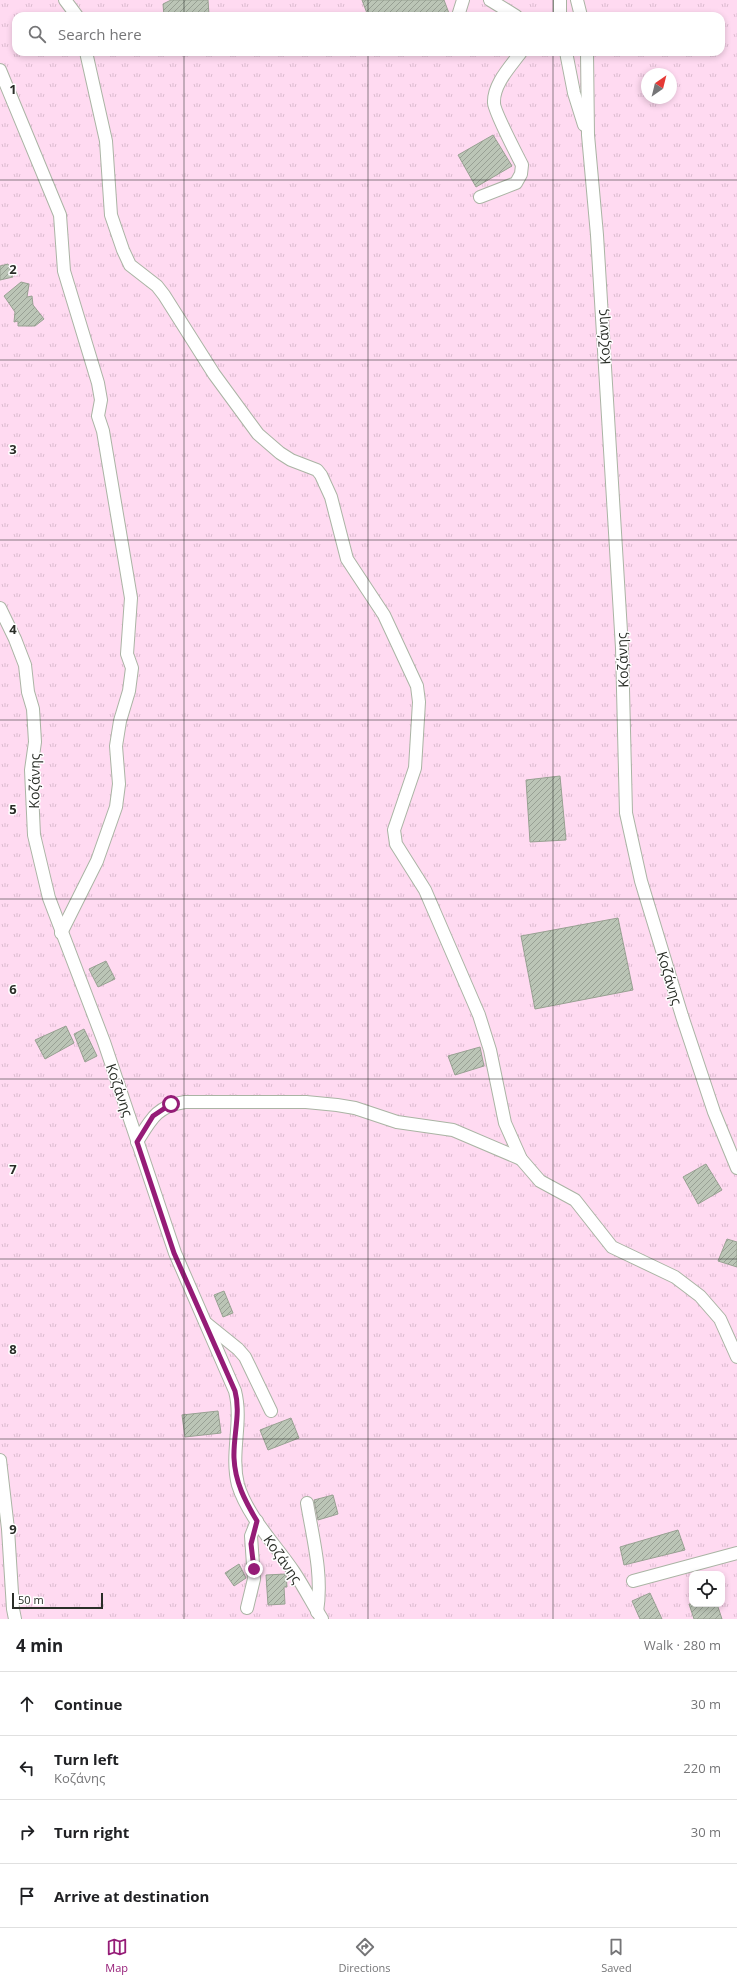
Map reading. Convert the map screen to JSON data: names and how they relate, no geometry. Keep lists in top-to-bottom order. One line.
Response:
{"streets":{"street":["Κοζάνης"]},"scale_bar":"50 m","north":"top right","page":{"search":"Search here","scale":"50 m","heading":["4 min","Walk · 280 m"],"list":[["Continue","30 m"],["Turn left","Κοζάνης","220 m"],["Turn right","30 m"],"Arrive at destination"],"nav":["Map","Directions","Saved"]},"grid":{"rows":["1","2","3","4","5","6","7","8","9"]}}
